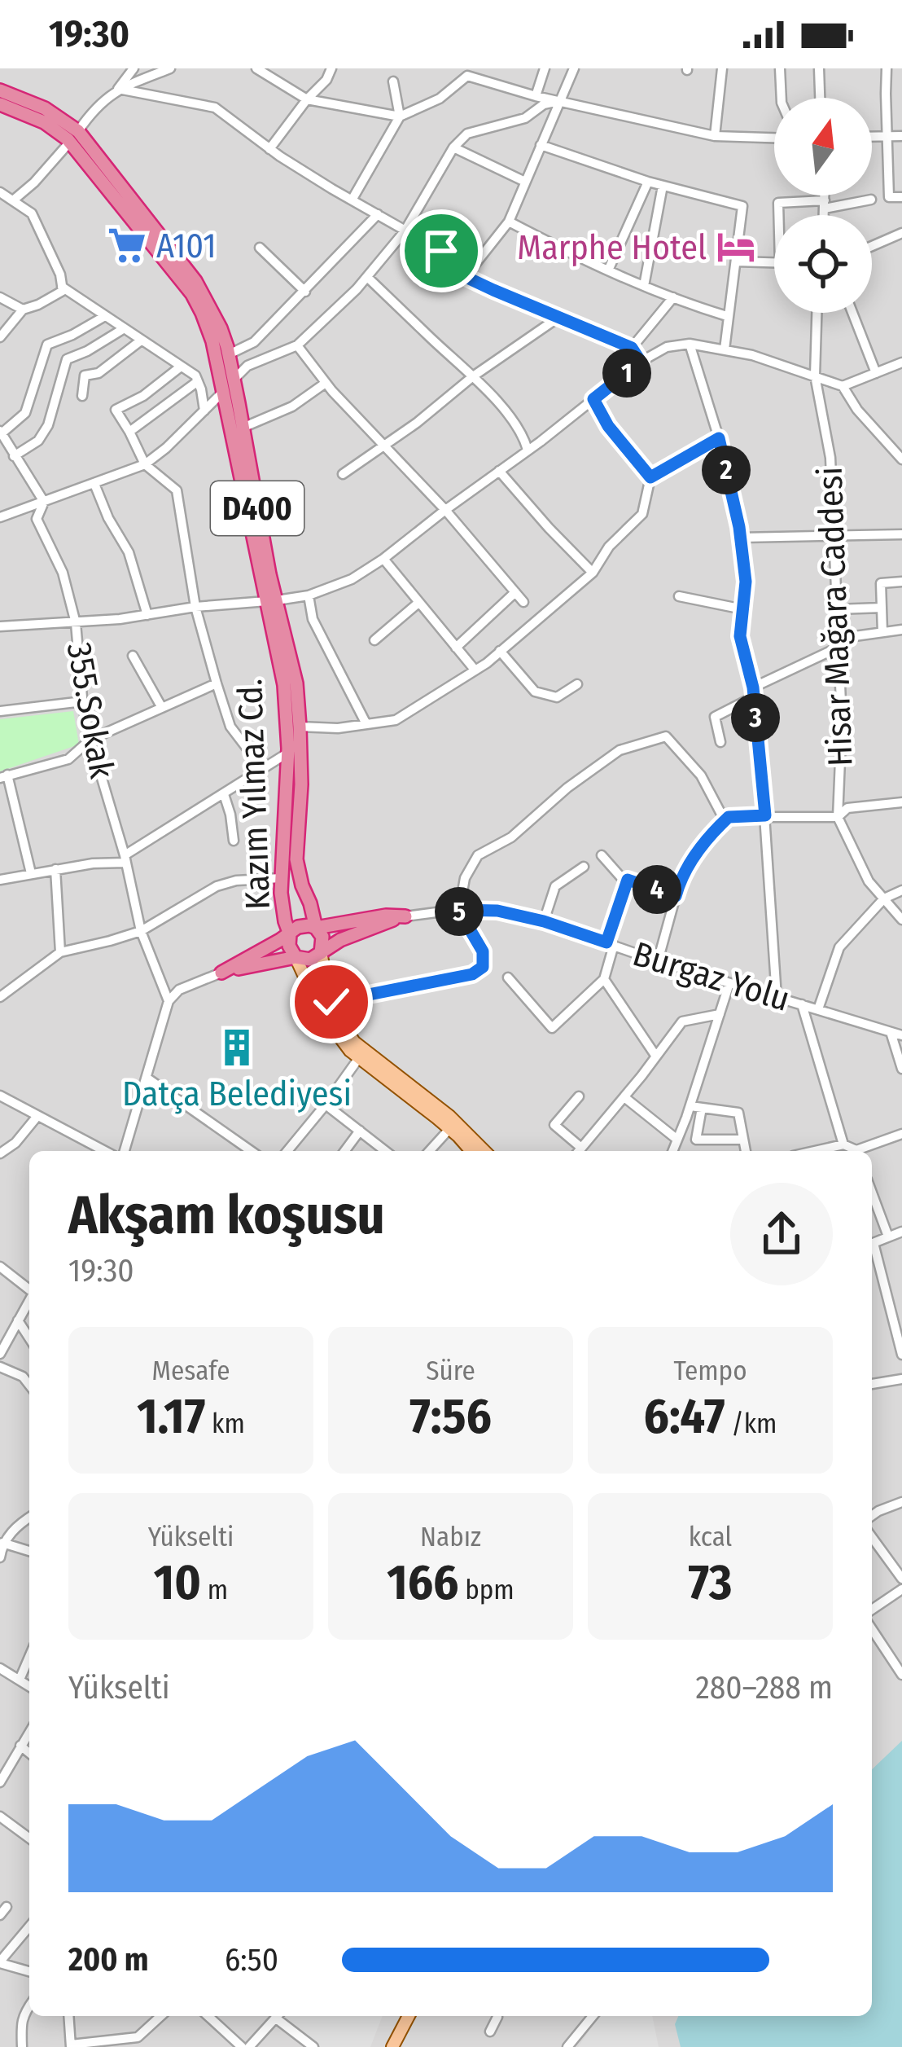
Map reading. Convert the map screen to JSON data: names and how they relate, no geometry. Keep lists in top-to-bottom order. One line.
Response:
{"streets":{"highway":["D400","Kazım Yılmaz Cd."],"street":["Hisar Mağara Caddesi","355.Sokak","Burgaz Yolu"]},"crossings":[["D400","Kazım Yılmaz Cd."]],"places":{"supermarket":["A101"],"hotel":["Marphe Hotel"],"building":["Datça Belediyesi"]},"north":"top","page":{"status":"19:30","pins":["1","2","3","4","5"],"heading":["Akşam koşusu","19:30"],"stats":[["Mesafe","1.17 km"],["Süre","7:56"],["Tempo","6:47 /km"],["Yükselti","10 m"],["Nabız","166 bpm"],["kcal","73"]],"chart":["Yükselti","280–288 m"],"list":[{"name":"200 m","note":"6:50"}]}}
